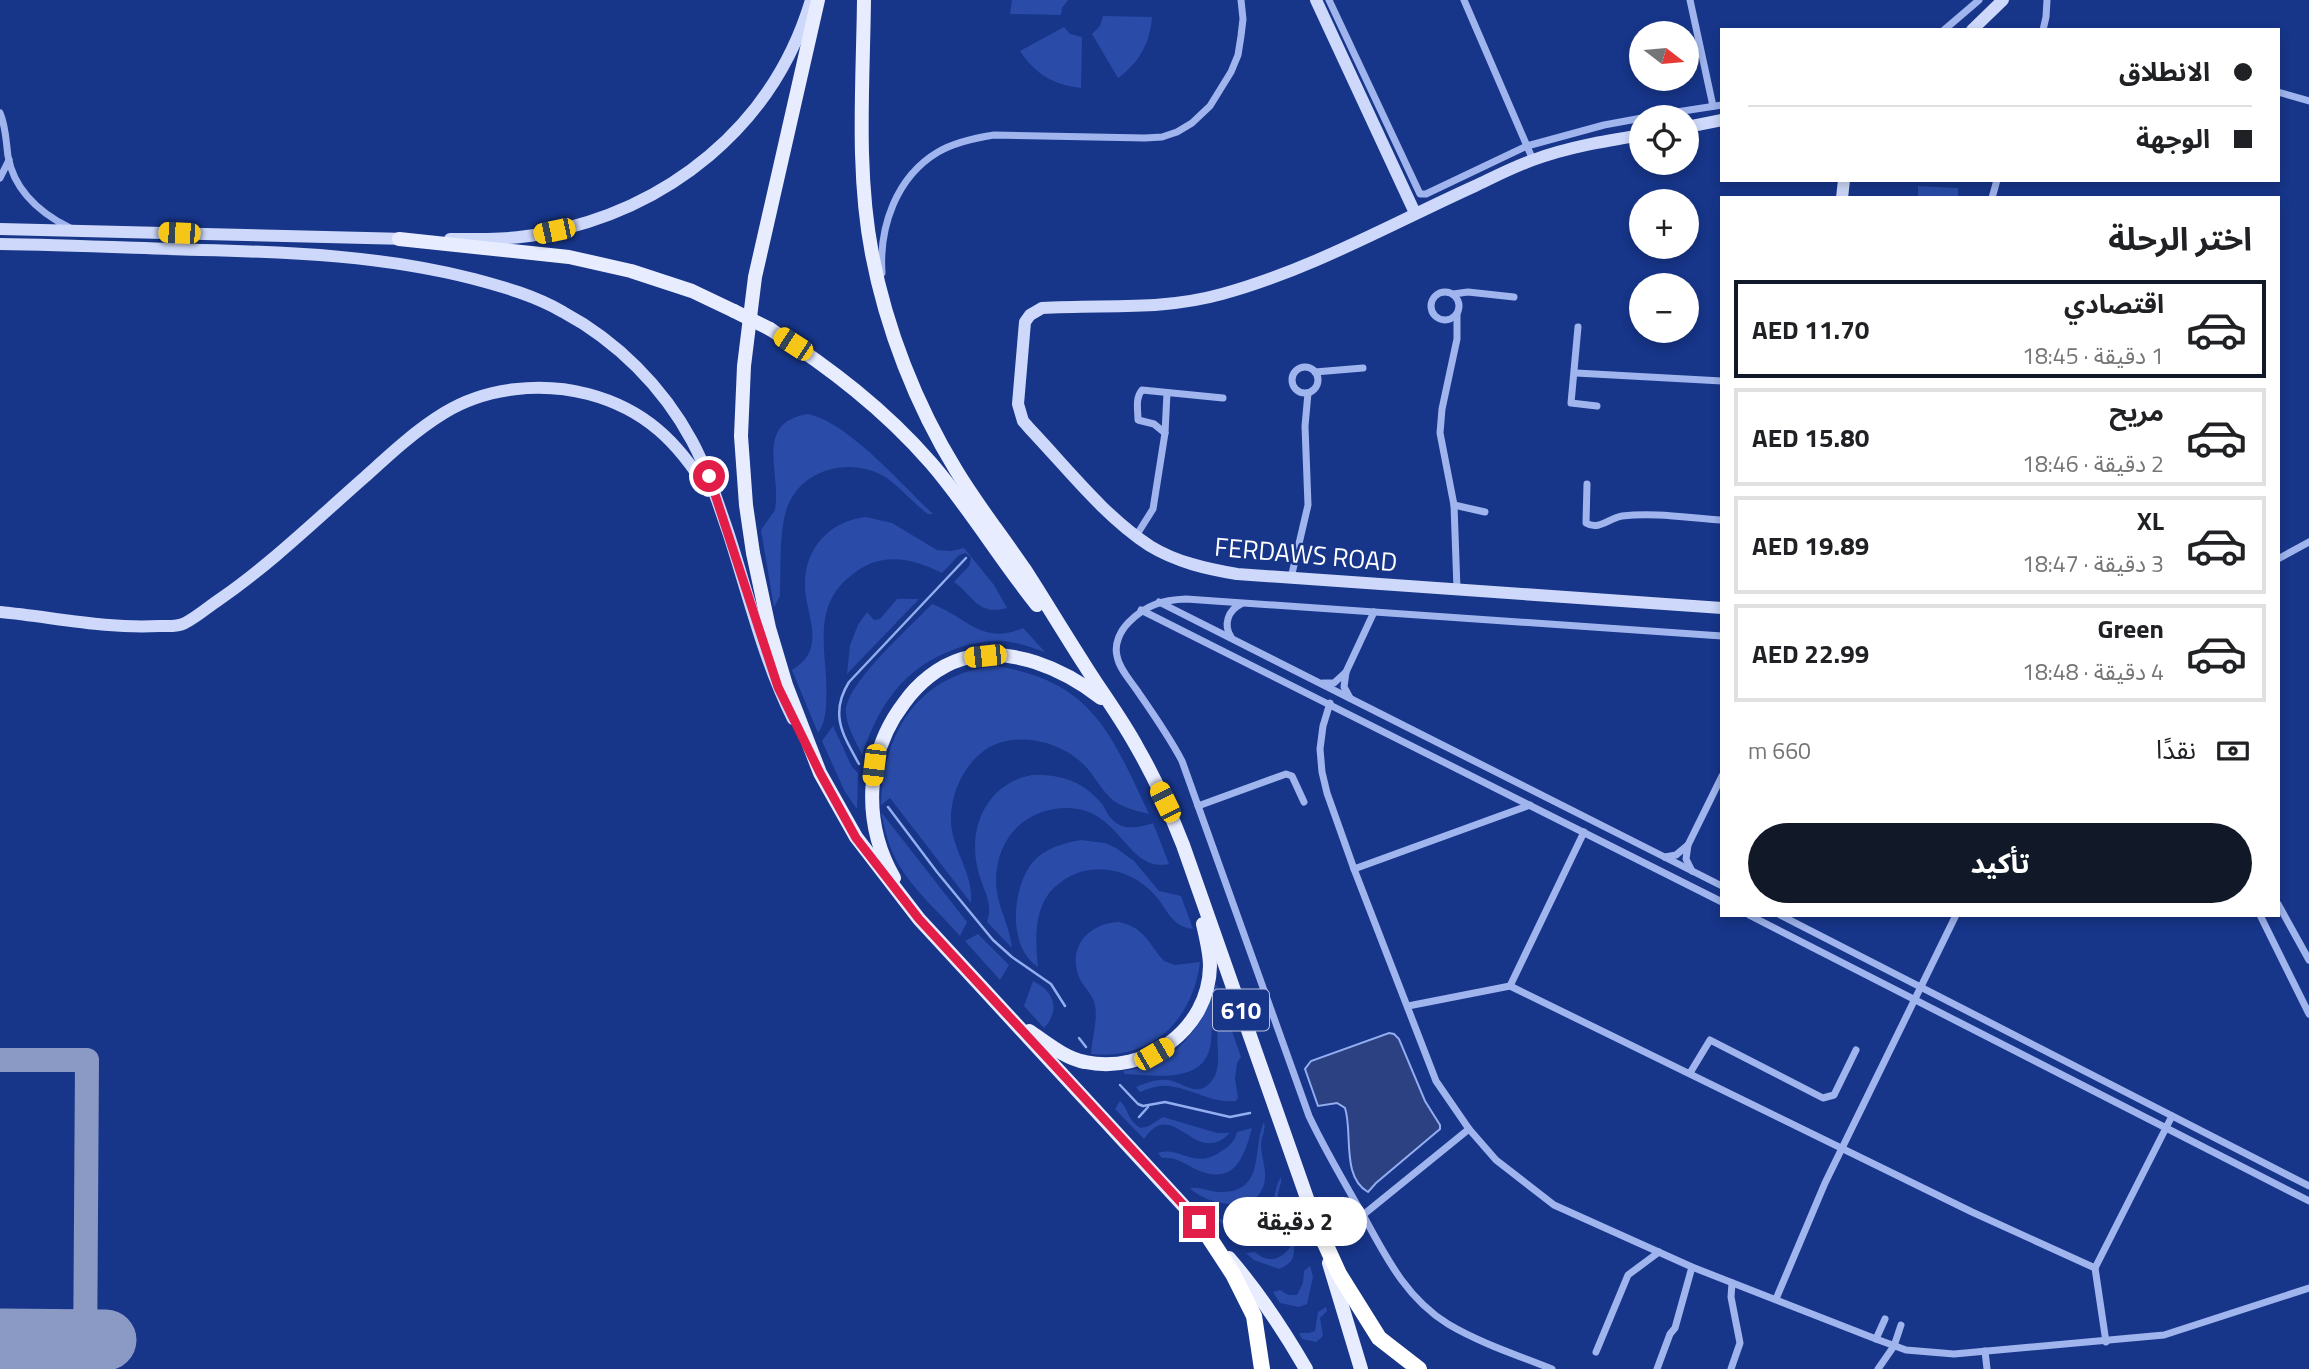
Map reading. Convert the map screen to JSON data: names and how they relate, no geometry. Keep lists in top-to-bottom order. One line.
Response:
{"streets":{"main road":["610"],"street":["FERDAWS ROAD"]},"north":"right","page":{"map_buttons":["+","−"],"banner":["الانطلاق","الوجهة"],"heading":"اختر الرحلة","list":[{"name":"اقتصادي","note":"1 دقيقة · 18:45","value":"AED 11.70"},{"name":"مريح","note":"2 دقيقة · 18:46","value":"AED 15.80"},{"name":"XL","note":"3 دقيقة · 18:47","value":"AED 19.89"},{"name":"Green","note":"4 دقيقة · 18:48","value":"AED 22.99"}],"pay":["نقدًا","660 m"],"buttons":"تأكيد","bubble":"2 دقيقة"}}
